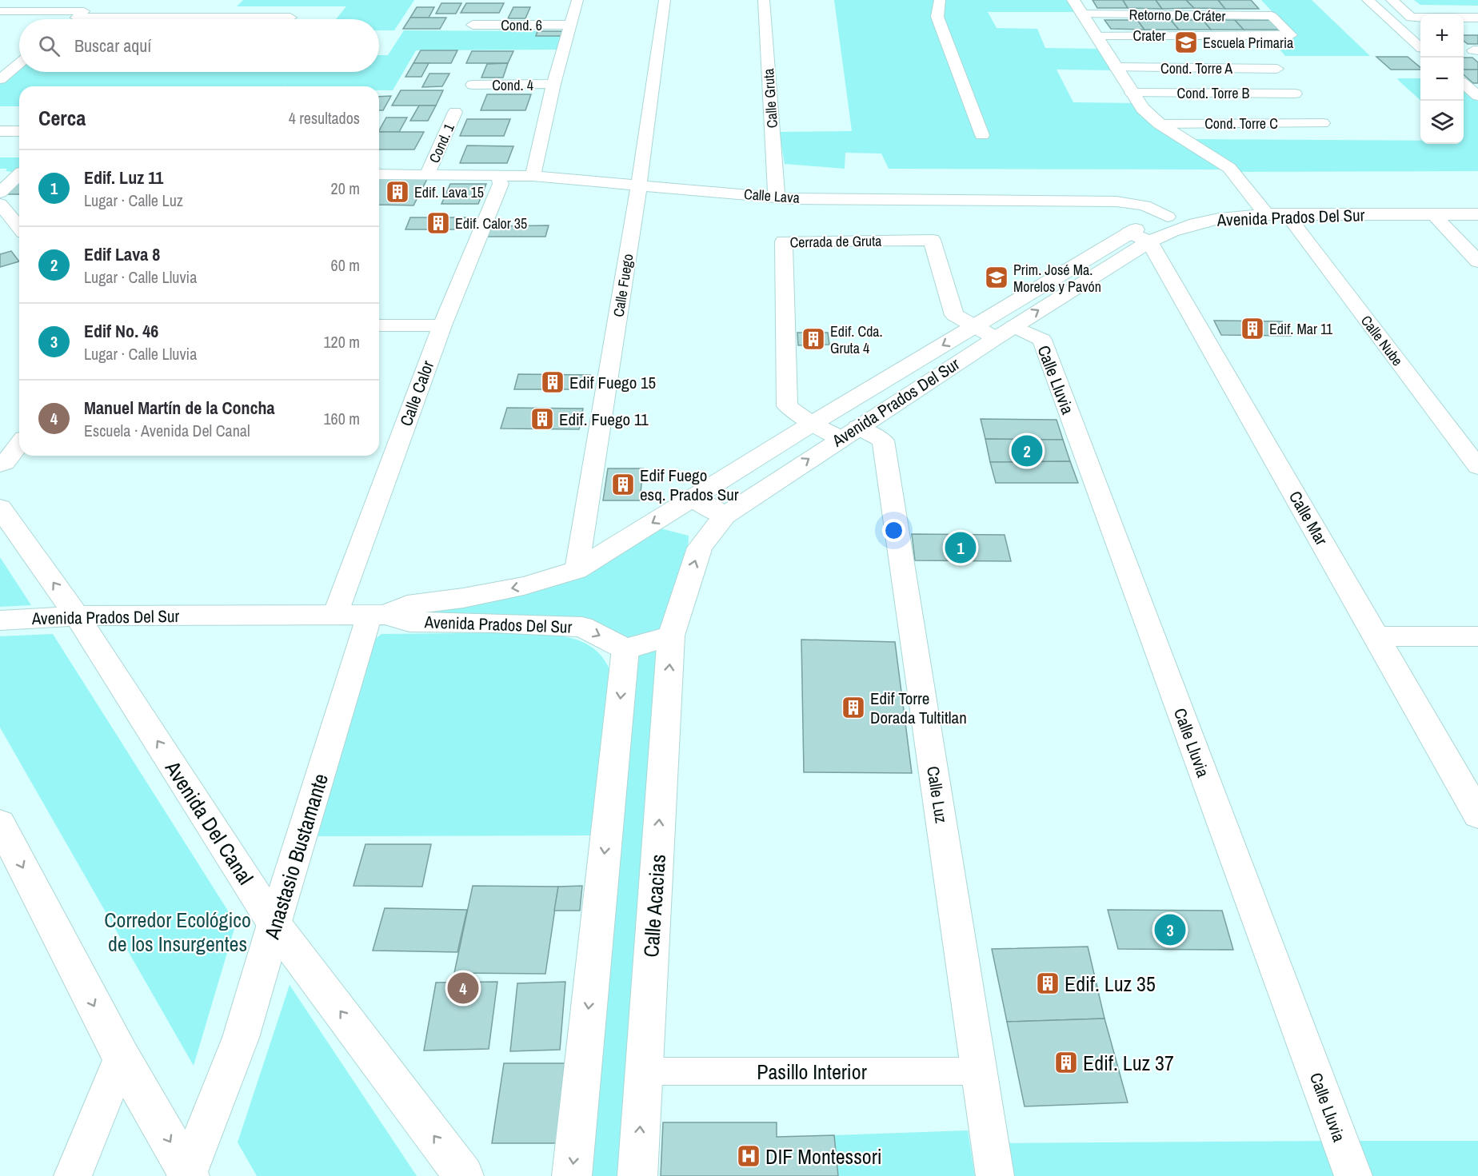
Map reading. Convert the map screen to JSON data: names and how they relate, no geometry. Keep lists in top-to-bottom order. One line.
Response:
{"streets":{"main road":["Avenida Prados Del Sur","Calle Mar","Avenida Del Canal","Anastasio Bustamante","Calle Acacias"],"street":["Retorno De Cráter","Cond. 6","Crater","Cond. Torre A","Cond. 4","Cond. Torre B","Calle Gruta","Cond. Torre C","Cond. 1","Calle Lava","Cerrada de Gruta","Calle Fuego","Calle Nube","Calle Lluvia","Calle Calor","Calle Luz","Pasillo Interior"]},"crossings":[["Retorno De Cráter","Crater"],["Calle Gruta","Calle Lava"],["Cond. 1","Calle Lava"],["Calle Lava","Avenida Prados Del Sur"],["Calle Lava","Calle Fuego"],["Calle Lava","Calle Calor"],["Avenida Prados Del Sur","Cerrada de Gruta"],["Avenida Prados Del Sur","Calle Fuego"],["Avenida Prados Del Sur","Calle Nube"],["Avenida Prados Del Sur","Calle Lluvia"],["Avenida Prados Del Sur","Calle Calor"],["Avenida Prados Del Sur","Calle Mar"],["Avenida Prados Del Sur","Calle Luz"],["Avenida Prados Del Sur","Avenida Del Canal"],["Avenida Prados Del Sur","Anastasio Bustamante"],["Avenida Prados Del Sur","Calle Acacias"],["Cerrada de Gruta","Calle Lluvia"],["Cerrada de Gruta","Calle Luz"],["Calle Luz","Pasillo Interior"],["Avenida Del Canal","Anastasio Bustamante"],["Calle Acacias","Pasillo Interior"]],"parks":["Corredor Ecológico de los Insurgentes"],"places":{"school or university":["Escuela Primaria","Prim. José Ma. Morelos y Pavón"],"building":["Edif. Lava 15","Edif. Calor 35","Edif. Mar 11","Edif. Cda. Gruta 4","Edif Fuego 15","Edif. Fuego 11","Edif Fuego esq. Prados Sur","Edif Torre Dorada Tultitlan","Edif. Luz 35","Edif. Luz 37"],"hospital":["DIF Montessori"]},"page":{"map_buttons":["+","−"],"search":"Buscar aquí","heading":["Cerca","4 resultados"],"list":[{"mark":"1","name":"Edif. Luz 11","note":"Lugar · Calle Luz","value":"20 m"},{"mark":"2","name":"Edif Lava 8","note":"Lugar · Calle Lluvia","value":"60 m"},{"mark":"3","name":"Edif No. 46","note":"Lugar · Calle Lluvia","value":"120 m"},{"mark":"4","name":"Manuel Martín de la Concha","note":"Escuela · Avenida Del Canal","value":"160 m"}],"pins":["2","1","3","4"]}}
